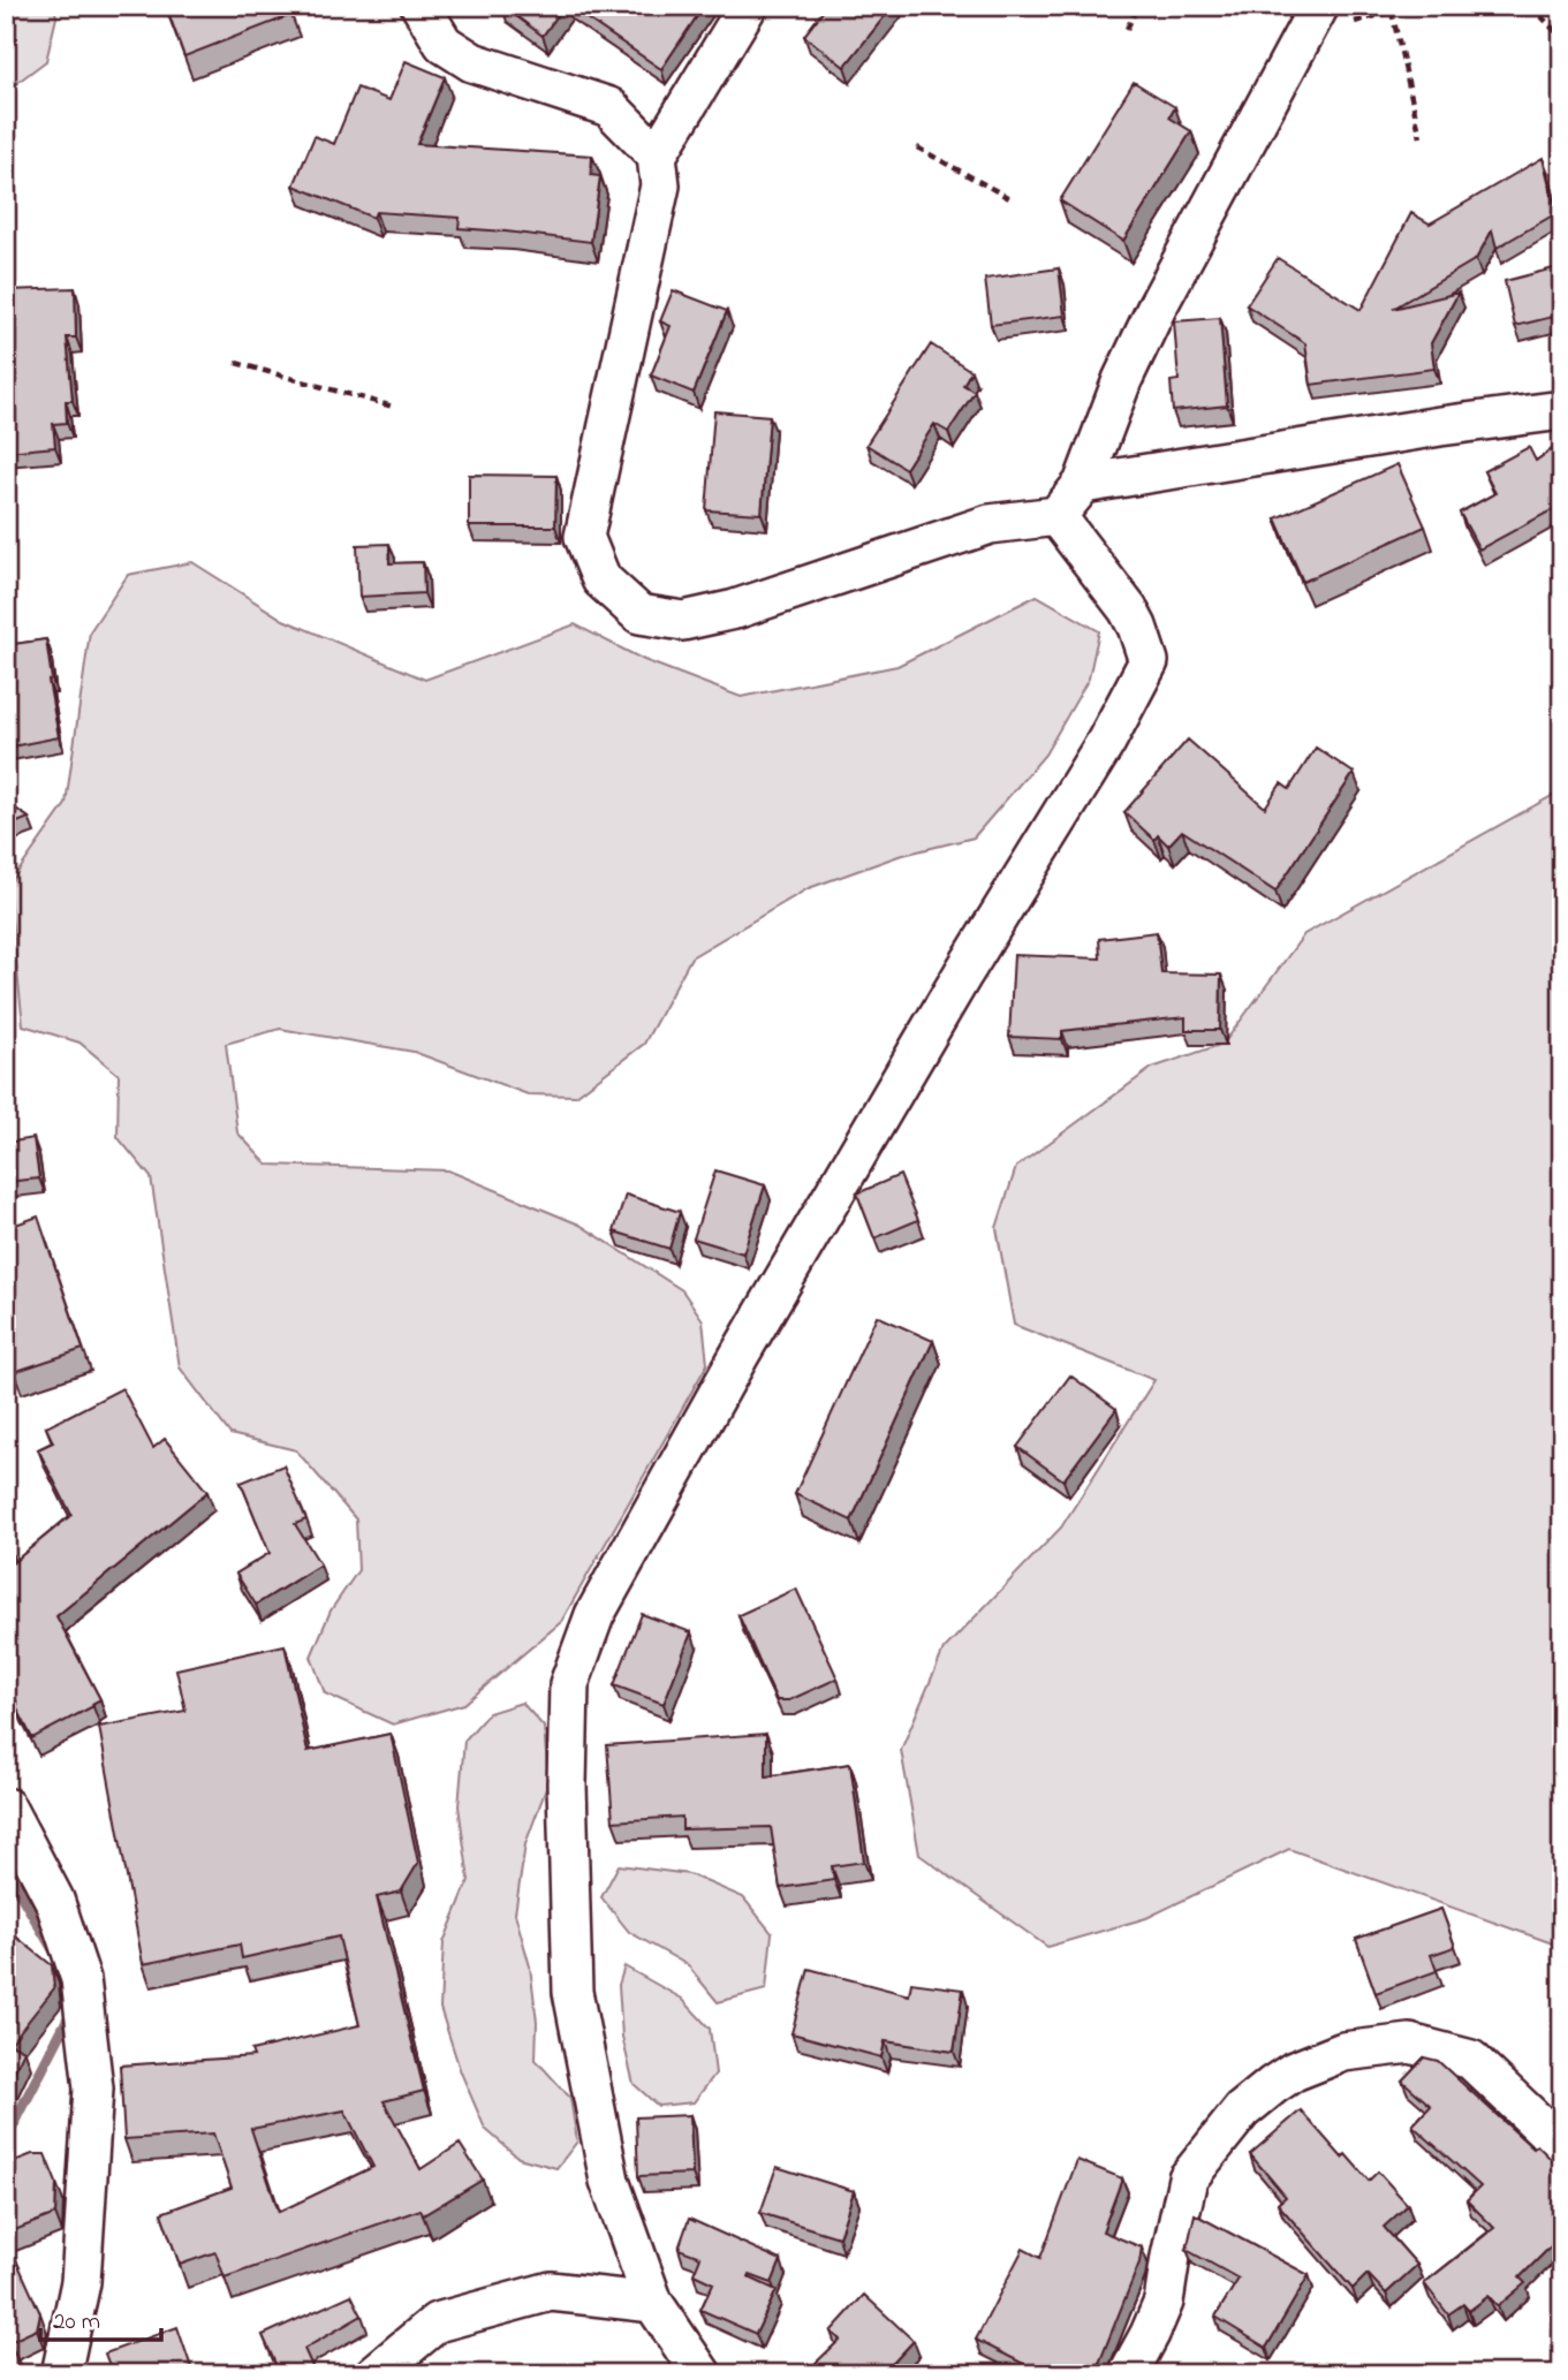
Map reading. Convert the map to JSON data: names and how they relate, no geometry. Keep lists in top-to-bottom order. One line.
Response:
{"scale_bar":"20 m"}
